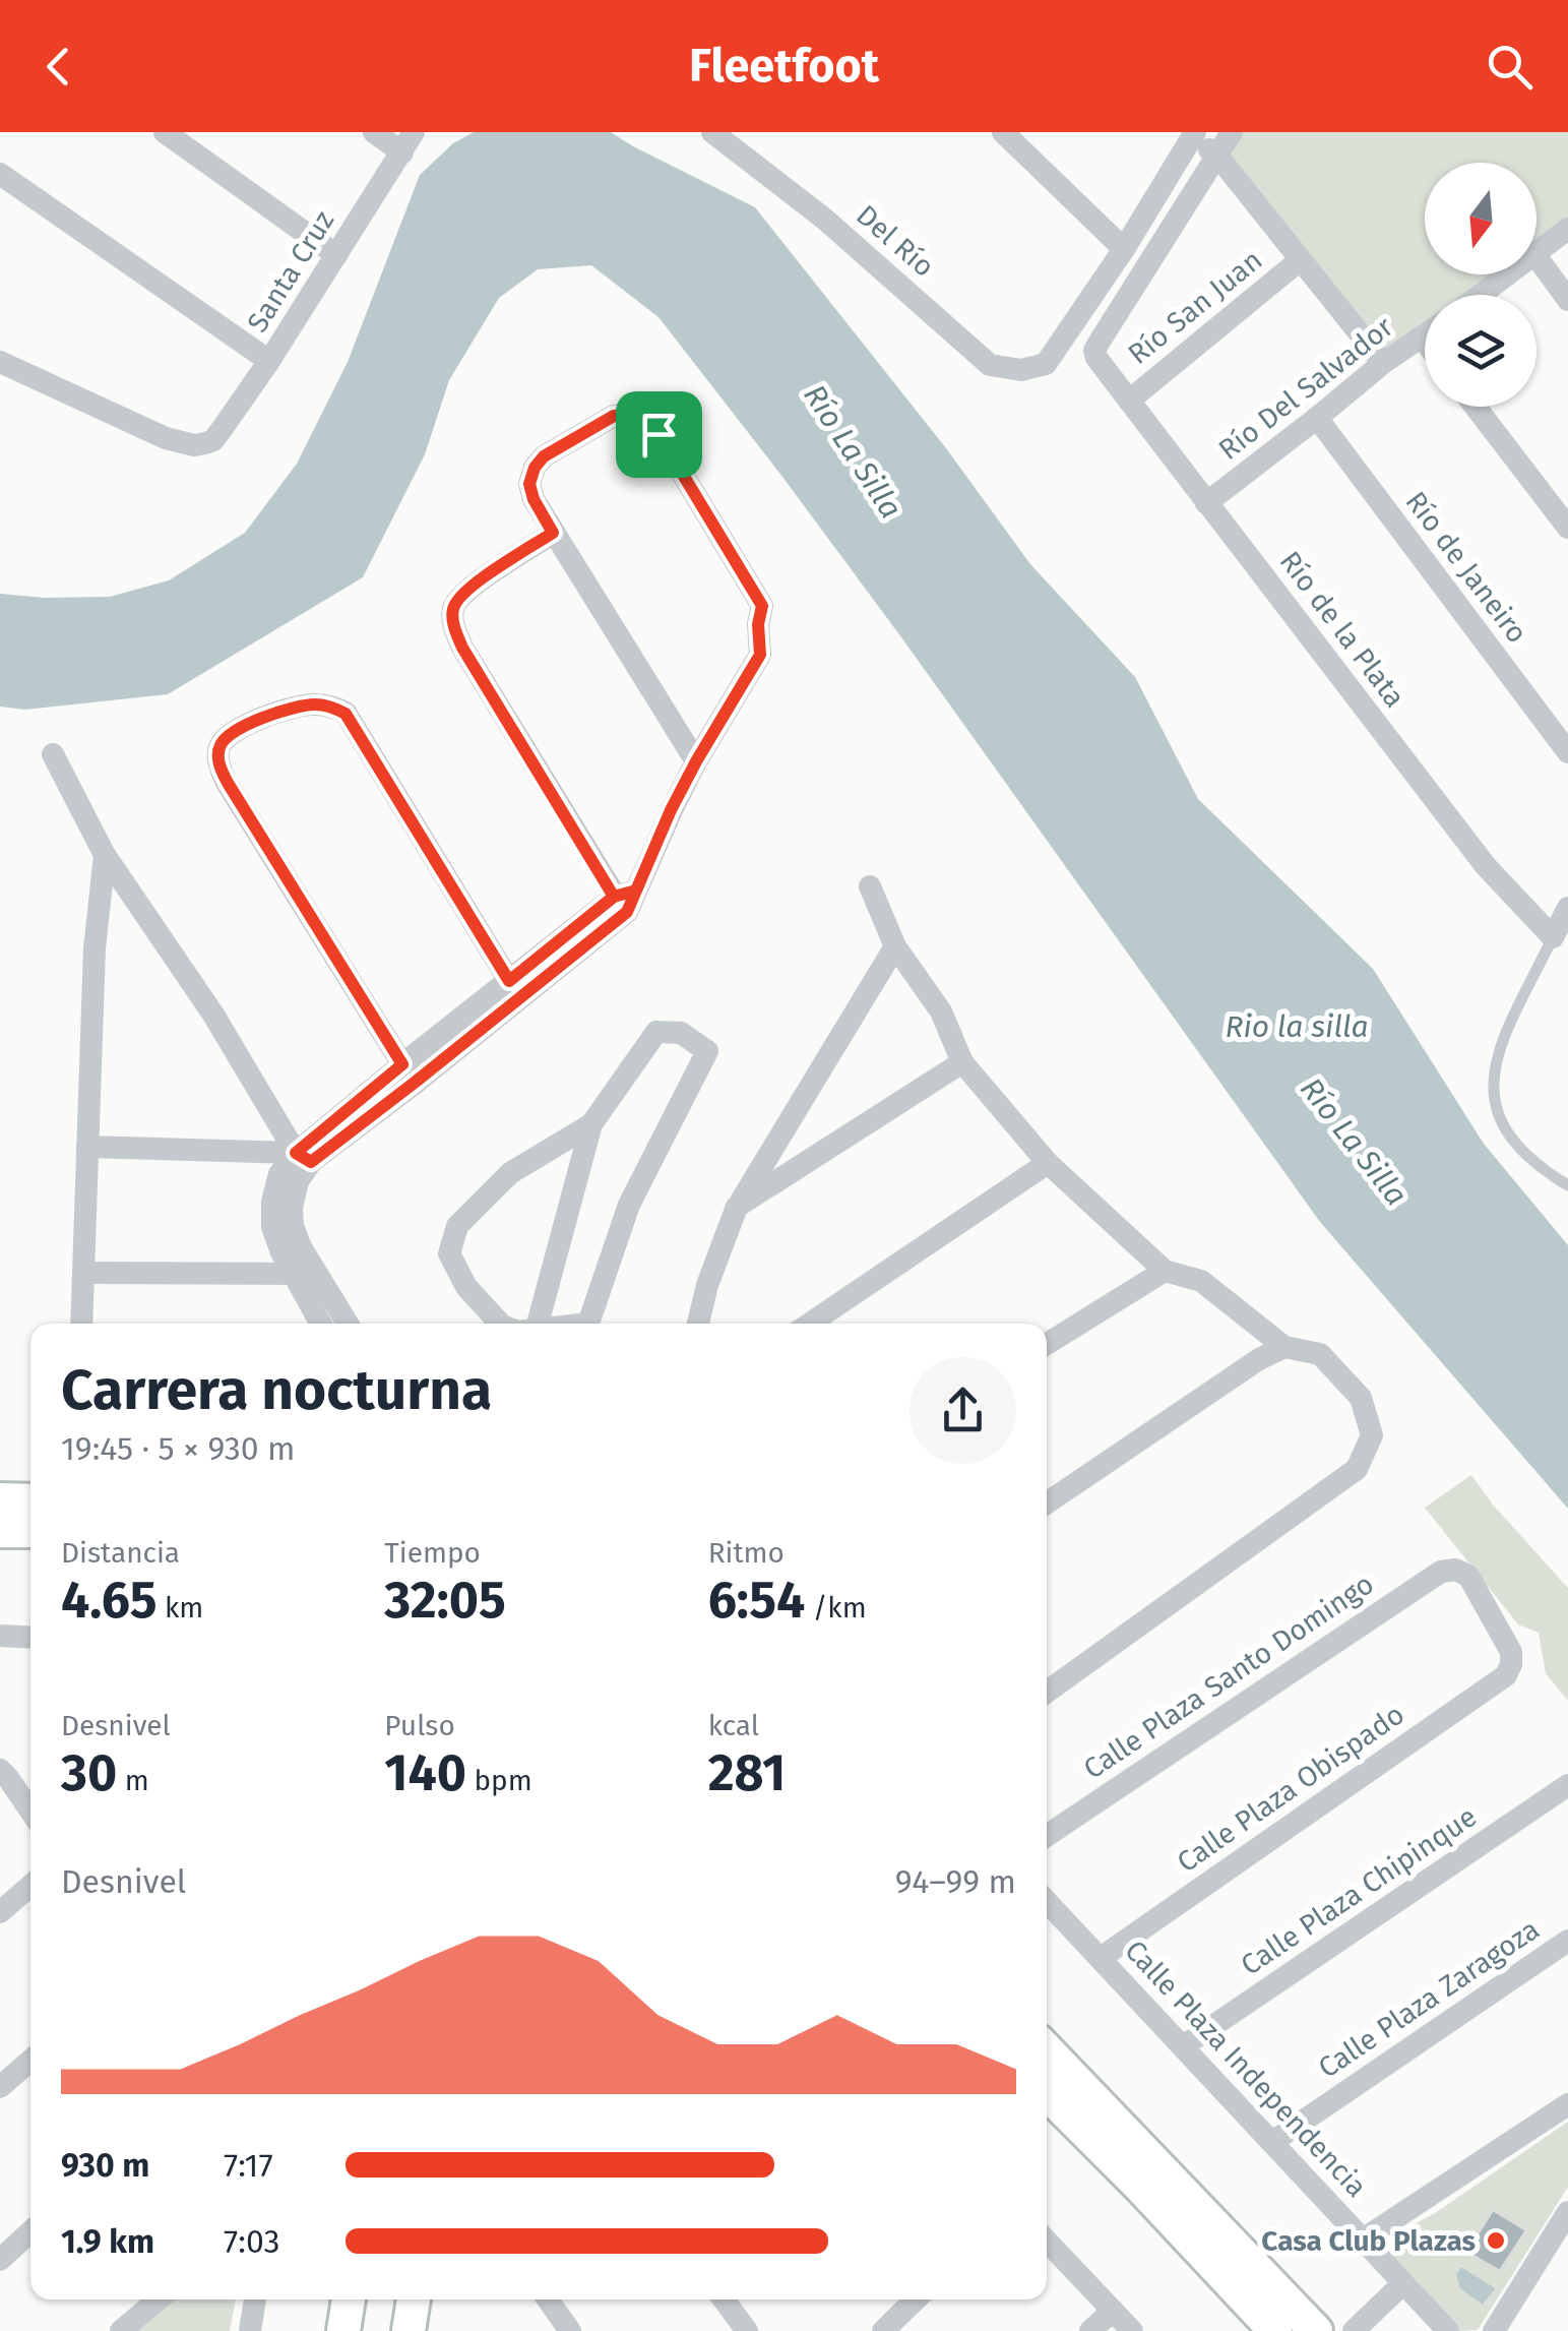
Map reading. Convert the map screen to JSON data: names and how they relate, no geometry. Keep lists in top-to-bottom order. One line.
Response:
{"streets":{"street":["Del Río","Santa Cruz","Río San Juan","Río Del Salvador","Río de Janeiro","Río de la Plata","Calle Plaza Santo Domingo","Calle Plaza Obispado","Calle Plaza Chipinque","Calle Plaza Zaragoza","Calle Plaza Independencia"]},"crossings":[["Río San Juan","Río de la Plata"],["Río Del Salvador","Río de Janeiro"],["Río Del Salvador","Río de la Plata"],["Calle Plaza Santo Domingo","Calle Plaza Obispado"],["Calle Plaza Obispado","Calle Plaza Independencia"],["Calle Plaza Chipinque","Calle Plaza Independencia"],["Calle Plaza Zaragoza","Calle Plaza Independencia"]],"water":["Río La Silla","Rio la silla"],"places":["Casa Club Plazas"],"north":"bottom","page":{"header":"Fleetfoot","heading":["Carrera nocturna","19:45 · 5 × 930 m"],"stats":[["Distancia","4.65 km"],["Tiempo","32:05"],["Ritmo","6:54 /km"],["Desnivel","30 m"],["Pulso","140 bpm"],["kcal","281"]],"chart":["Desnivel","94–99 m"],"list":[{"name":"930 m","note":"7:17"},{"name":"1.9 km","note":"7:03"}]}}
